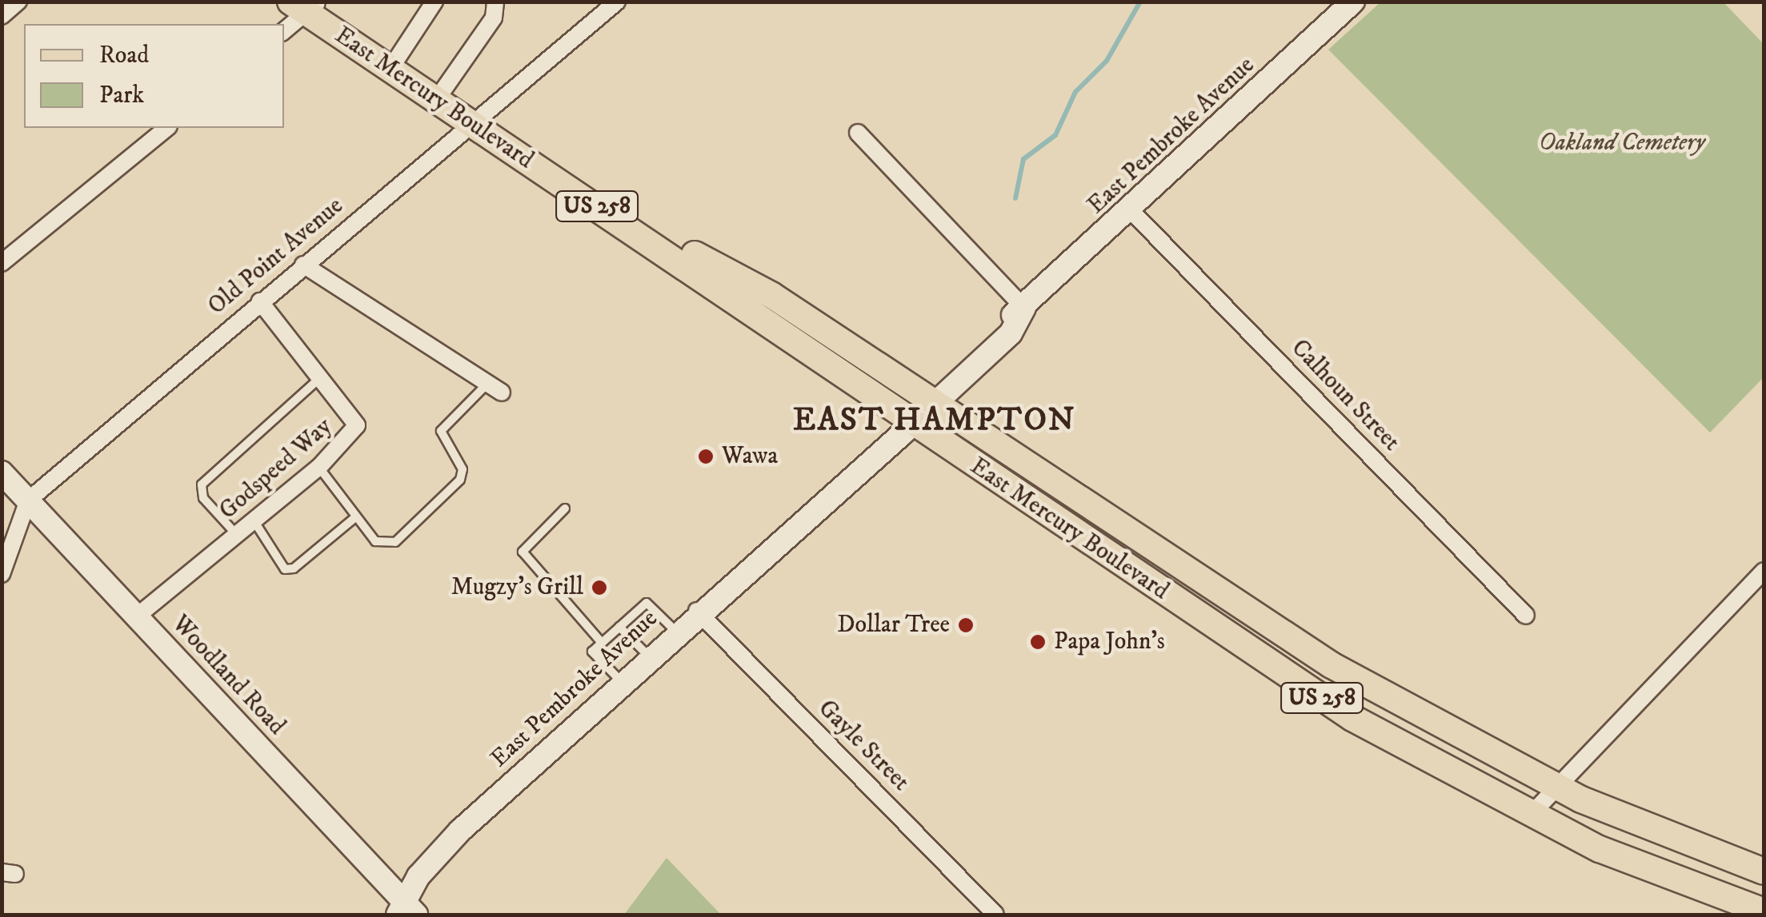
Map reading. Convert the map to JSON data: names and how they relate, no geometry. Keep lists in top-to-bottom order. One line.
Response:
{"streets":{"main road":["East Mercury Boulevard","East Pembroke Avenue","US 258","Woodland Road"],"street":["Old Point Avenue","Calhoun Street","Godspeed Way","Gayle Street"]},"crossings":[["East Mercury Boulevard","East Pembroke Avenue"],["East Mercury Boulevard","Old Point Avenue"],["East Pembroke Avenue","Calhoun Street"],["East Pembroke Avenue","Woodland Road"],["East Pembroke Avenue","Gayle Street"],["Old Point Avenue","Godspeed Way"],["Old Point Avenue","Woodland Road"],["Godspeed Way","Woodland Road"]],"districts":["EAST HAMPTON"],"parks":["Oakland Cemetery"],"places":["Wawa","Mugzy's Grill","Dollar Tree","Papa John's"],"legend":["Road","Park"]}
